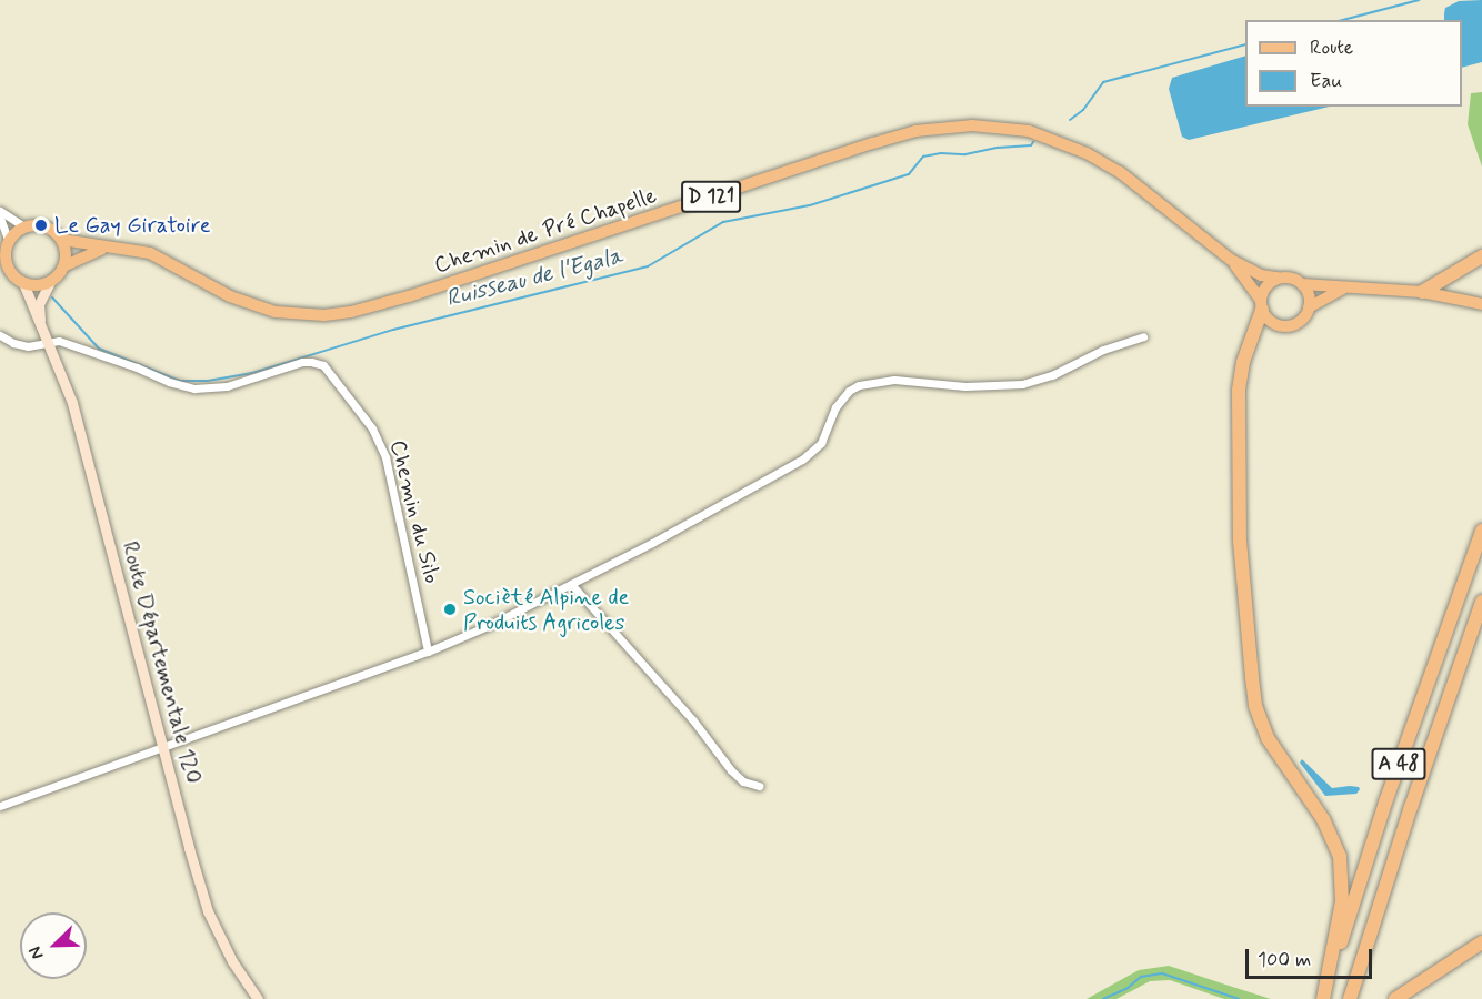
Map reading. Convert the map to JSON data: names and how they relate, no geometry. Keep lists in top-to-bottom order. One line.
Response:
{"streets":{"highway":["A 48"],"main road":["D 121","Chemin de Pré Chapelle"],"street":["Chemin du Silo","Route Départementale 120"]},"crossings":[["Chemin de Pré Chapelle","Route Départementale 120"],["Chemin du Silo","Route Départementale 120"]],"water":["Ruisseau de l'Egala"],"places":["Le Gay Giratoire","Socièté Alpine de Produits Agricoles"],"legend":["Route","Eau"],"scale_bar":"100 m","north":"bottom left"}
